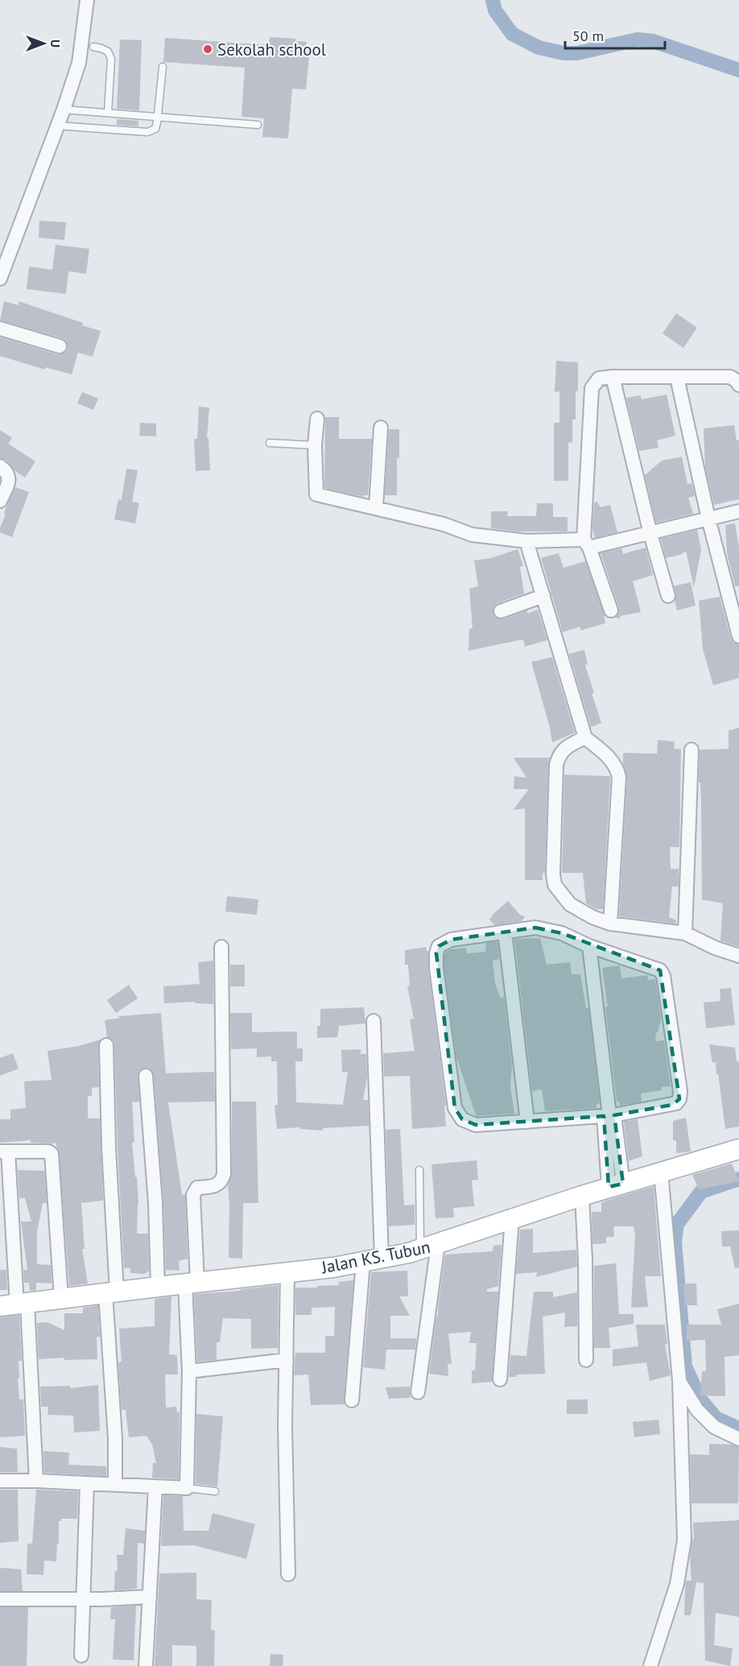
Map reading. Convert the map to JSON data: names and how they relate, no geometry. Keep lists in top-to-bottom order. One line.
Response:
{"streets":{"street":["Jalan KS. Tubun"]},"places":["Sekolah school"],"scale_bar":"50 m","north":"right"}
